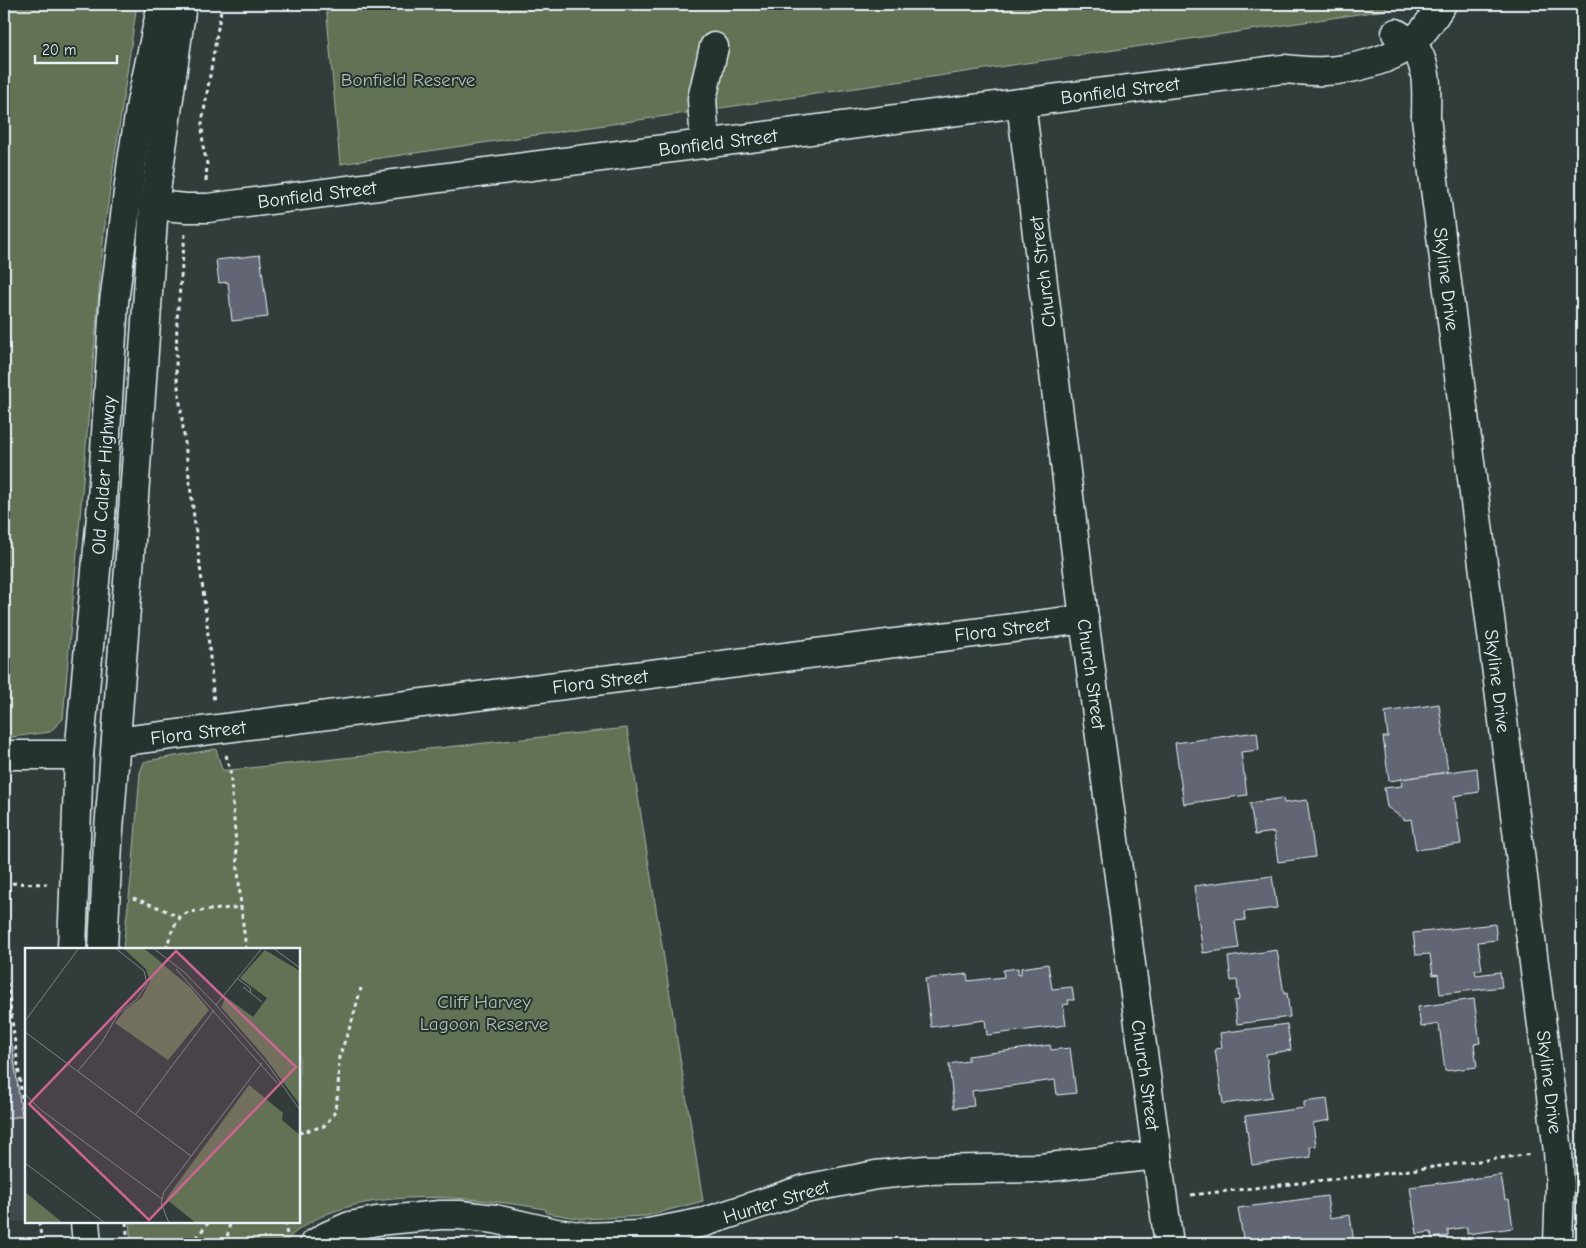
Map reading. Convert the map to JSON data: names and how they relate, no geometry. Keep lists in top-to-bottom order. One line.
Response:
{"streets":{"street":["Bonfield Street","Church Street","Skyline Drive","Old Calder Highway","Flora Street","Hunter Street"]},"crossings":[["Bonfield Street","Church Street"],["Bonfield Street","Skyline Drive"],["Bonfield Street","Old Calder Highway"],["Church Street","Flora Street"],["Church Street","Hunter Street"],["Old Calder Highway","Flora Street"]],"parks":["Bonfield Reserve","Cliff Harvey Lagoon Reserve"],"scale_bar":"20 m"}
